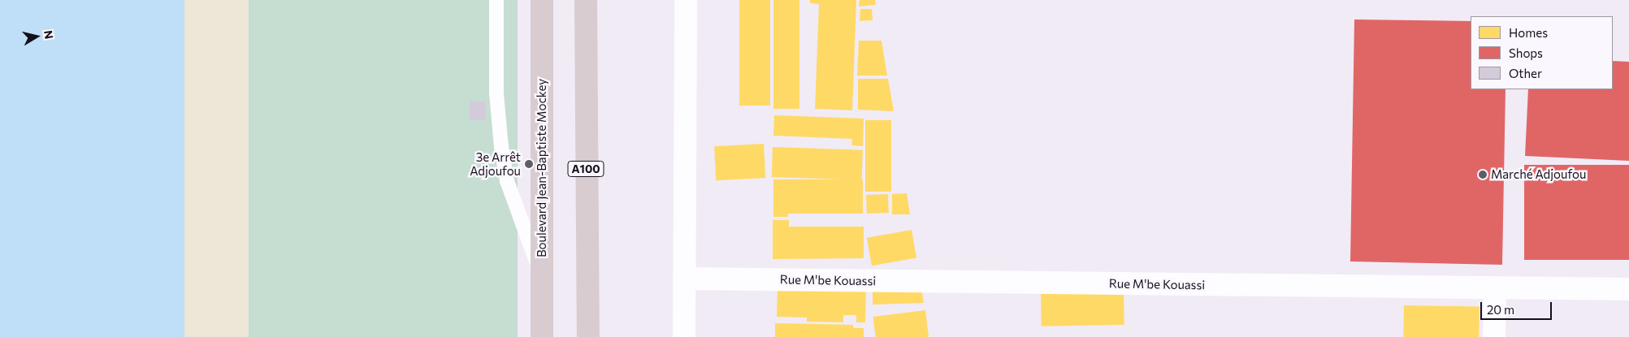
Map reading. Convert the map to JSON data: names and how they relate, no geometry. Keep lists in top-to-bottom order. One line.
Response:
{"streets":{"highway":["Boulevard Jean-Baptiste Mockey","A100"],"street":["Rue M'be Kouassi"]},"places":["3e Arrêt Adjoufou","Marché Adjoufou"],"legend":["Homes","Shops","Other"],"scale_bar":"20 m","north":"right"}
